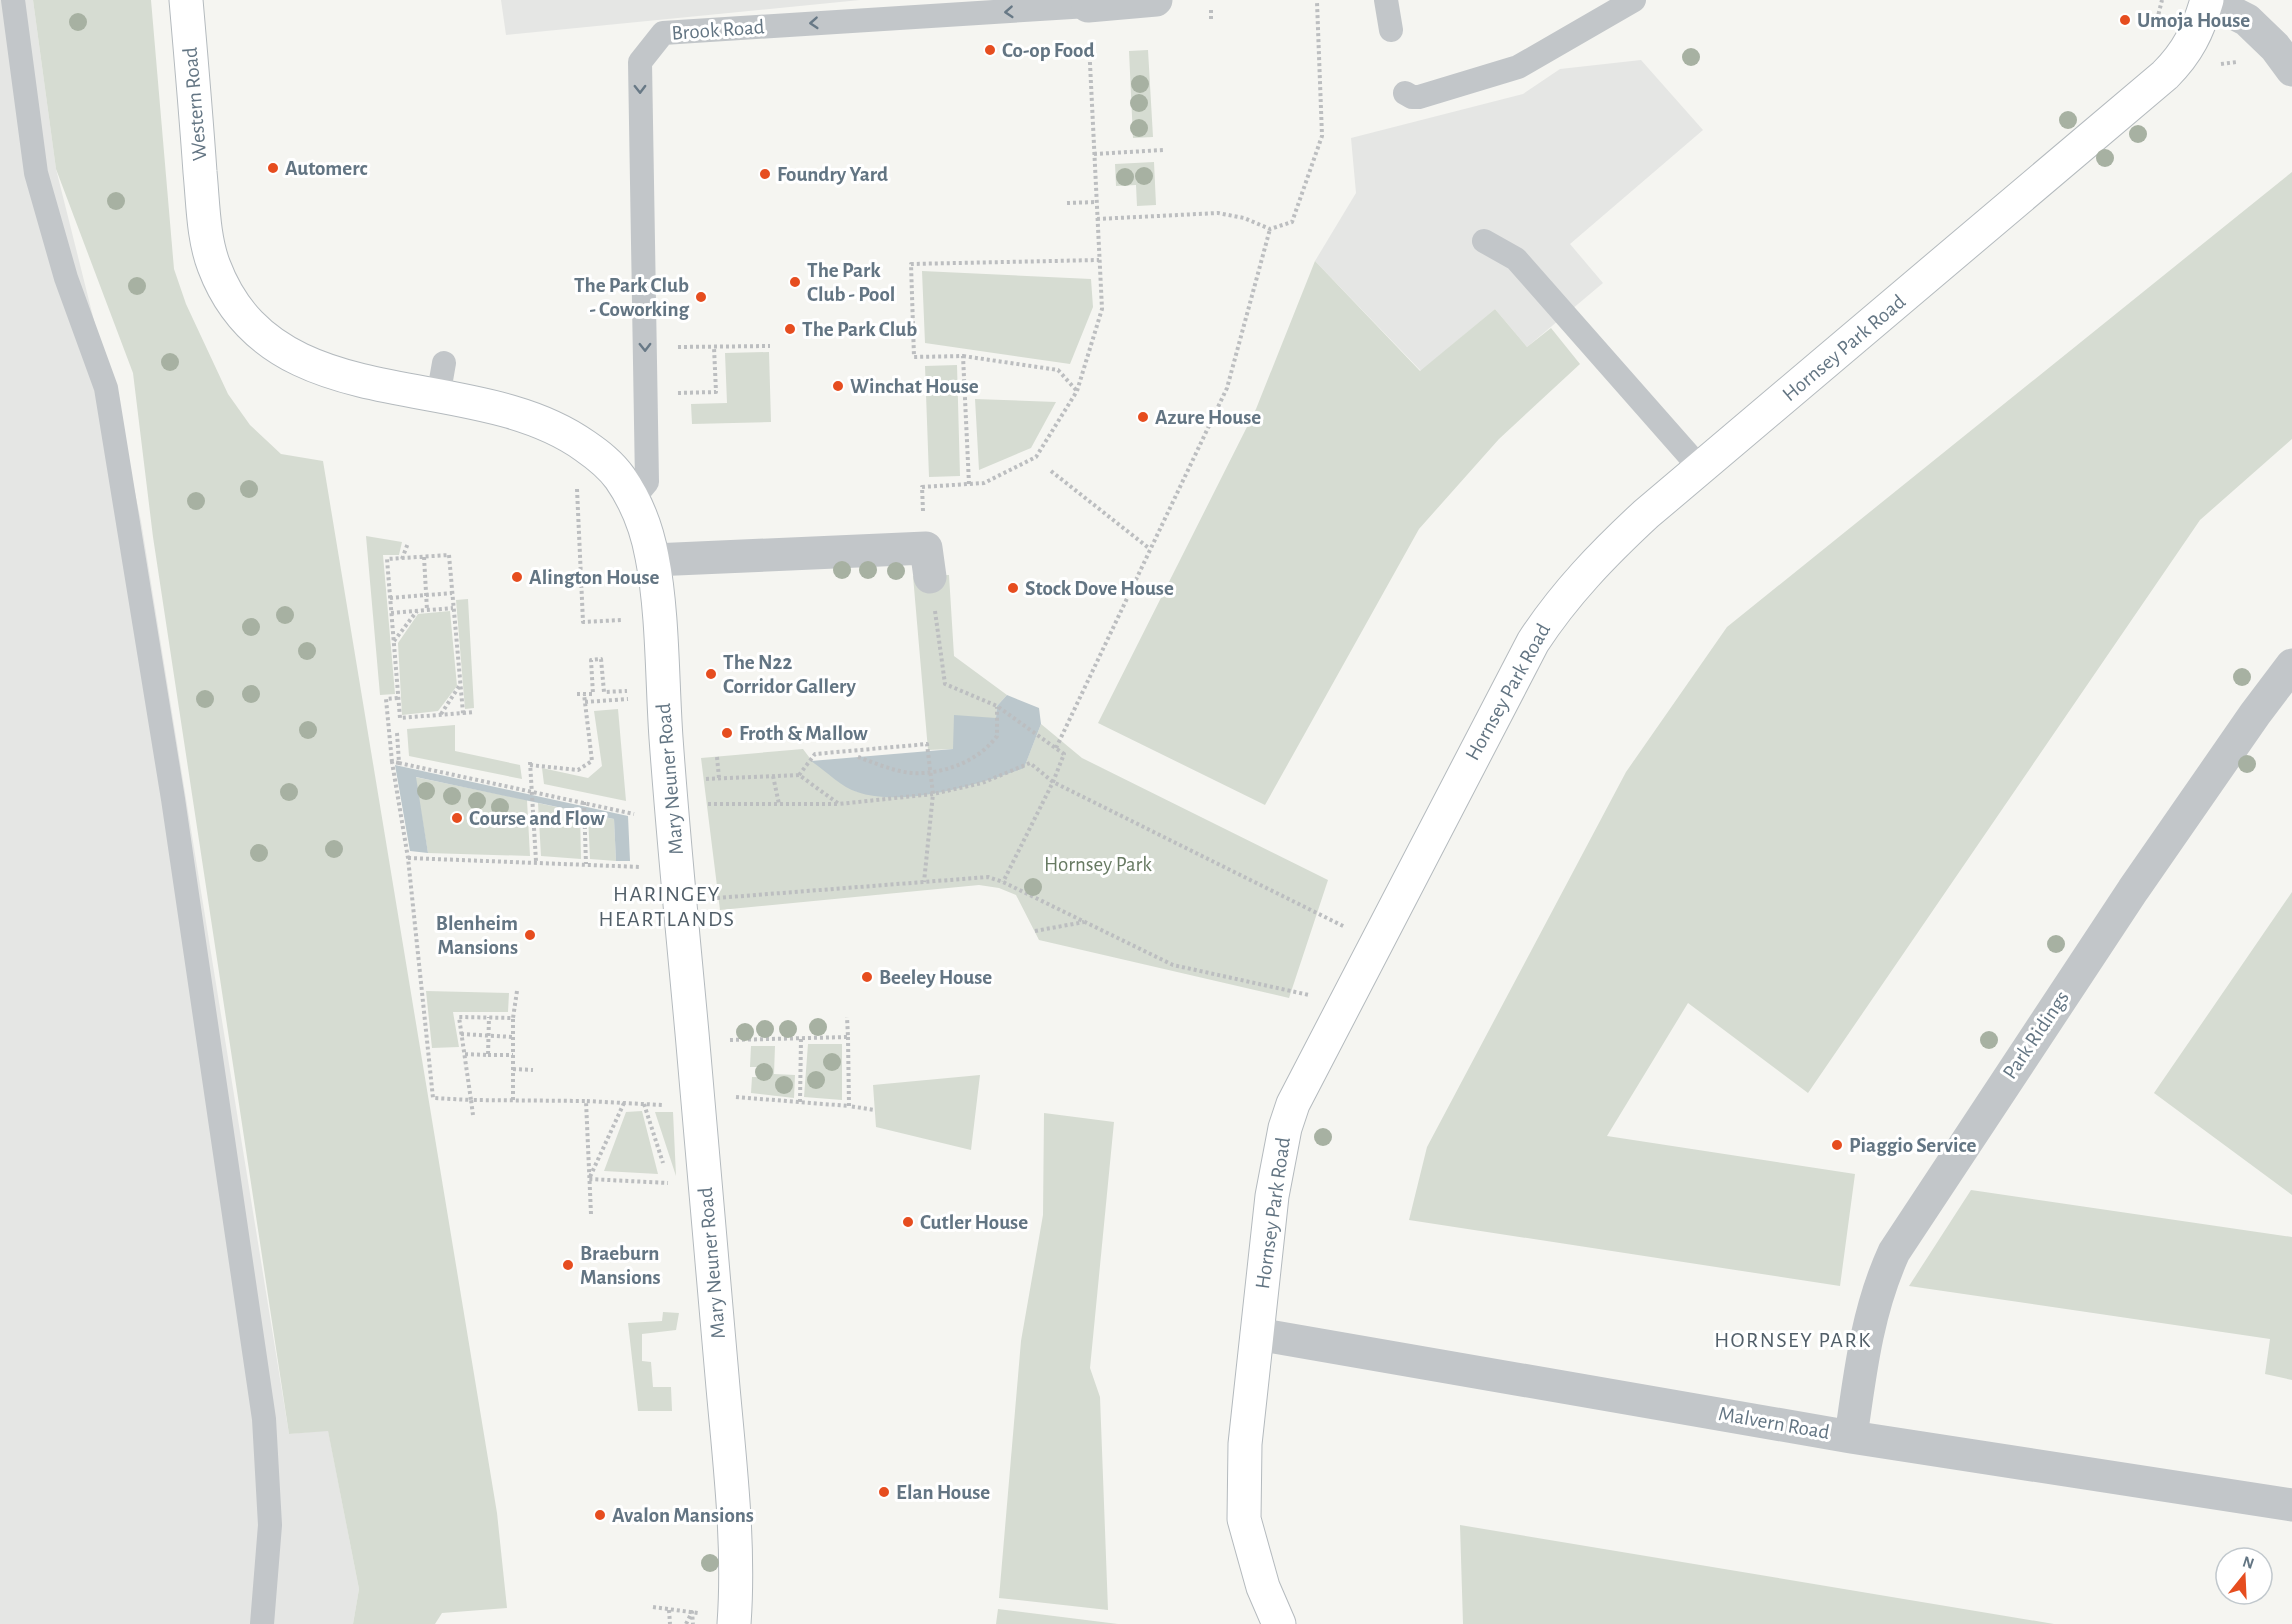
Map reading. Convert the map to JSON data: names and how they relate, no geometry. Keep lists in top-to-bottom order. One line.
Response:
{"streets":{"main road":["Western Road","Hornsey Park Road","Mary Neuner Road"],"street":["Brook Road","Park Ridings","Malvern Road"]},"crossings":[["Brook Road","Mary Neuner Road"],["Western Road","Mary Neuner Road"],["Hornsey Park Road","Malvern Road"],["Park Ridings","Malvern Road"]],"districts":["HARINGEY HEARTLANDS","HORNSEY PARK"],"parks":["Hornsey Park"],"places":["Umoja House","Co-op Food","Automerc","Foundry Yard","The Park Club - Pool","The Park Club - Coworking","The Park Club","Winchat House","Azure House","Alington House","Stock Dove House","The N22 Corridor Gallery","Froth & Mallow","Course and Flow","Blenheim Mansions","Beeley House","Piaggio Service","Cutler House","Braeburn Mansions","Elan House","Avalon Mansions"],"north":"top"}
